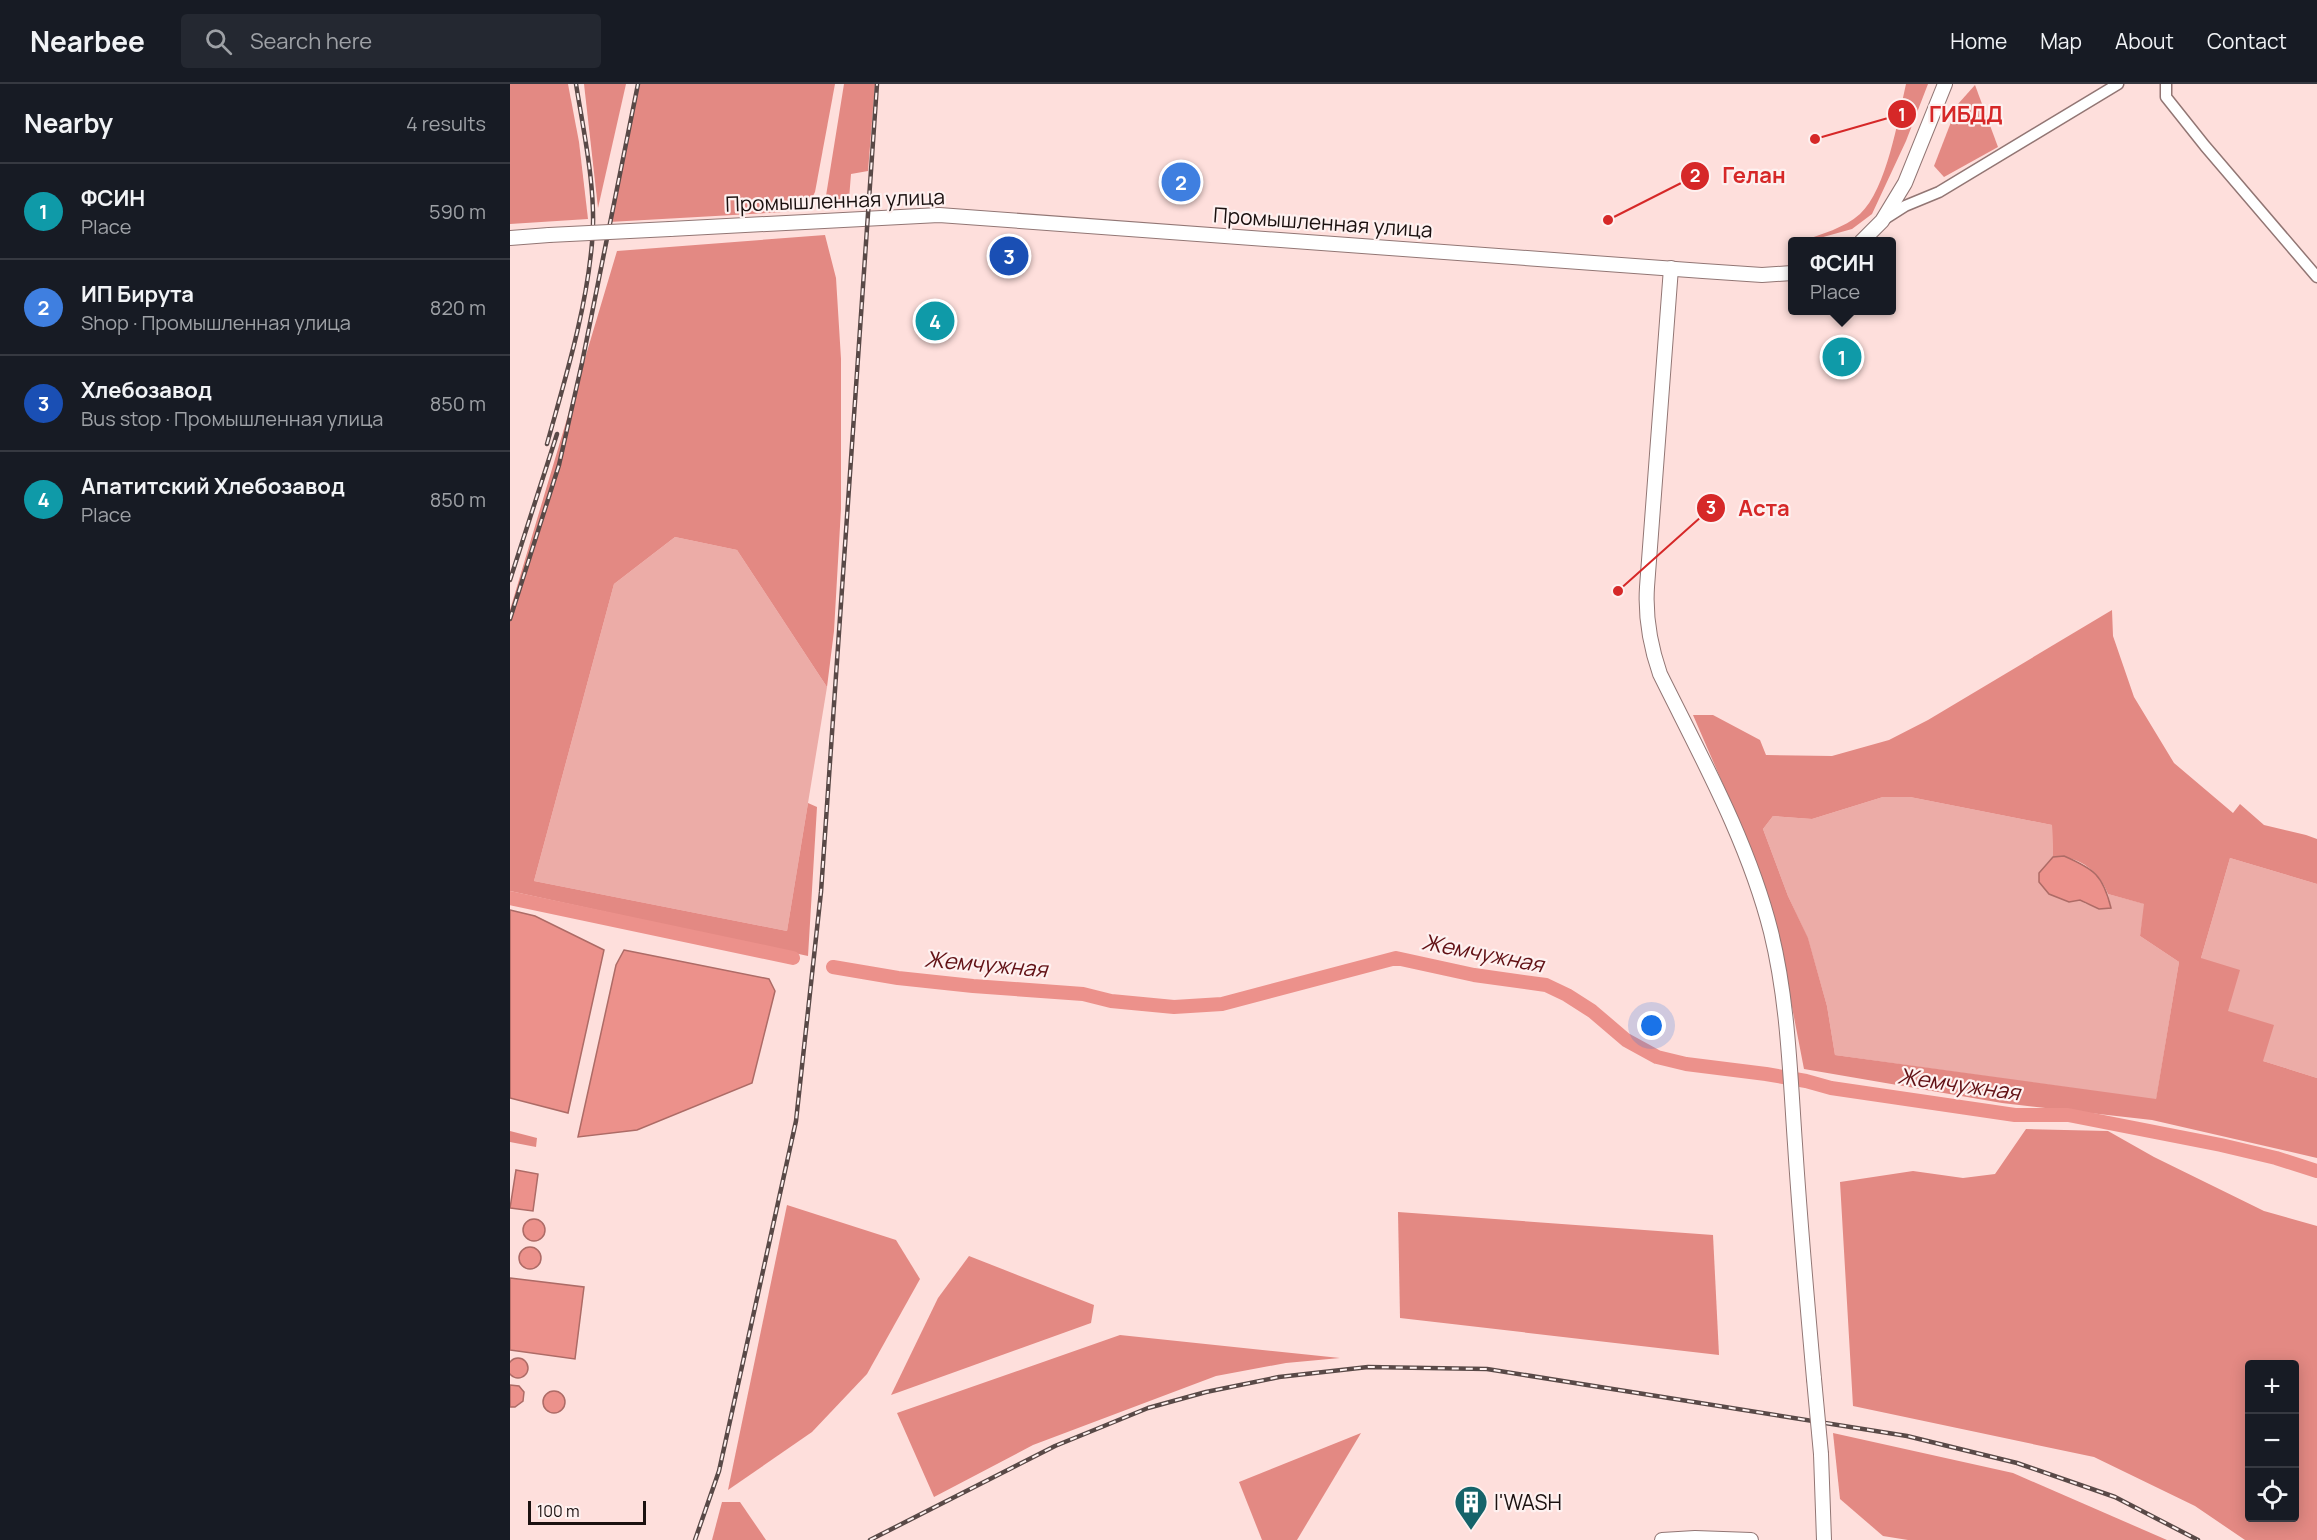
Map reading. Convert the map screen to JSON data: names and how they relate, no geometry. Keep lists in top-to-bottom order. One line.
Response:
{"streets":{"main road":["Промышленная улица"]},"water":["Жемчужная"],"places":{"other":["ГИБДД","Гелан","Аста"],"building":["I'WASH"]},"scale_bar":"100 m","page":{"header":"Nearbee","search":"Search here","nav":["Home","Map","About","Contact"],"heading":["Nearby","4 results"],"pins":["2","3","4","1"],"list":[{"mark":"1","name":"ФСИН","note":"Place","value":"590 m"},{"mark":"2","name":"ИП Бирута","note":"Shop · Промышленная улица","value":"820 m"},{"mark":"3","name":"Хлебозавод","note":"Bus stop · Промышленная улица","value":"850 m"},{"mark":"4","name":"Апатитский Хлебозавод","note":"Place","value":"850 m"}],"popup":["ФСИН","Place"],"map_buttons":["+","−"],"scale":"100 m"}}
